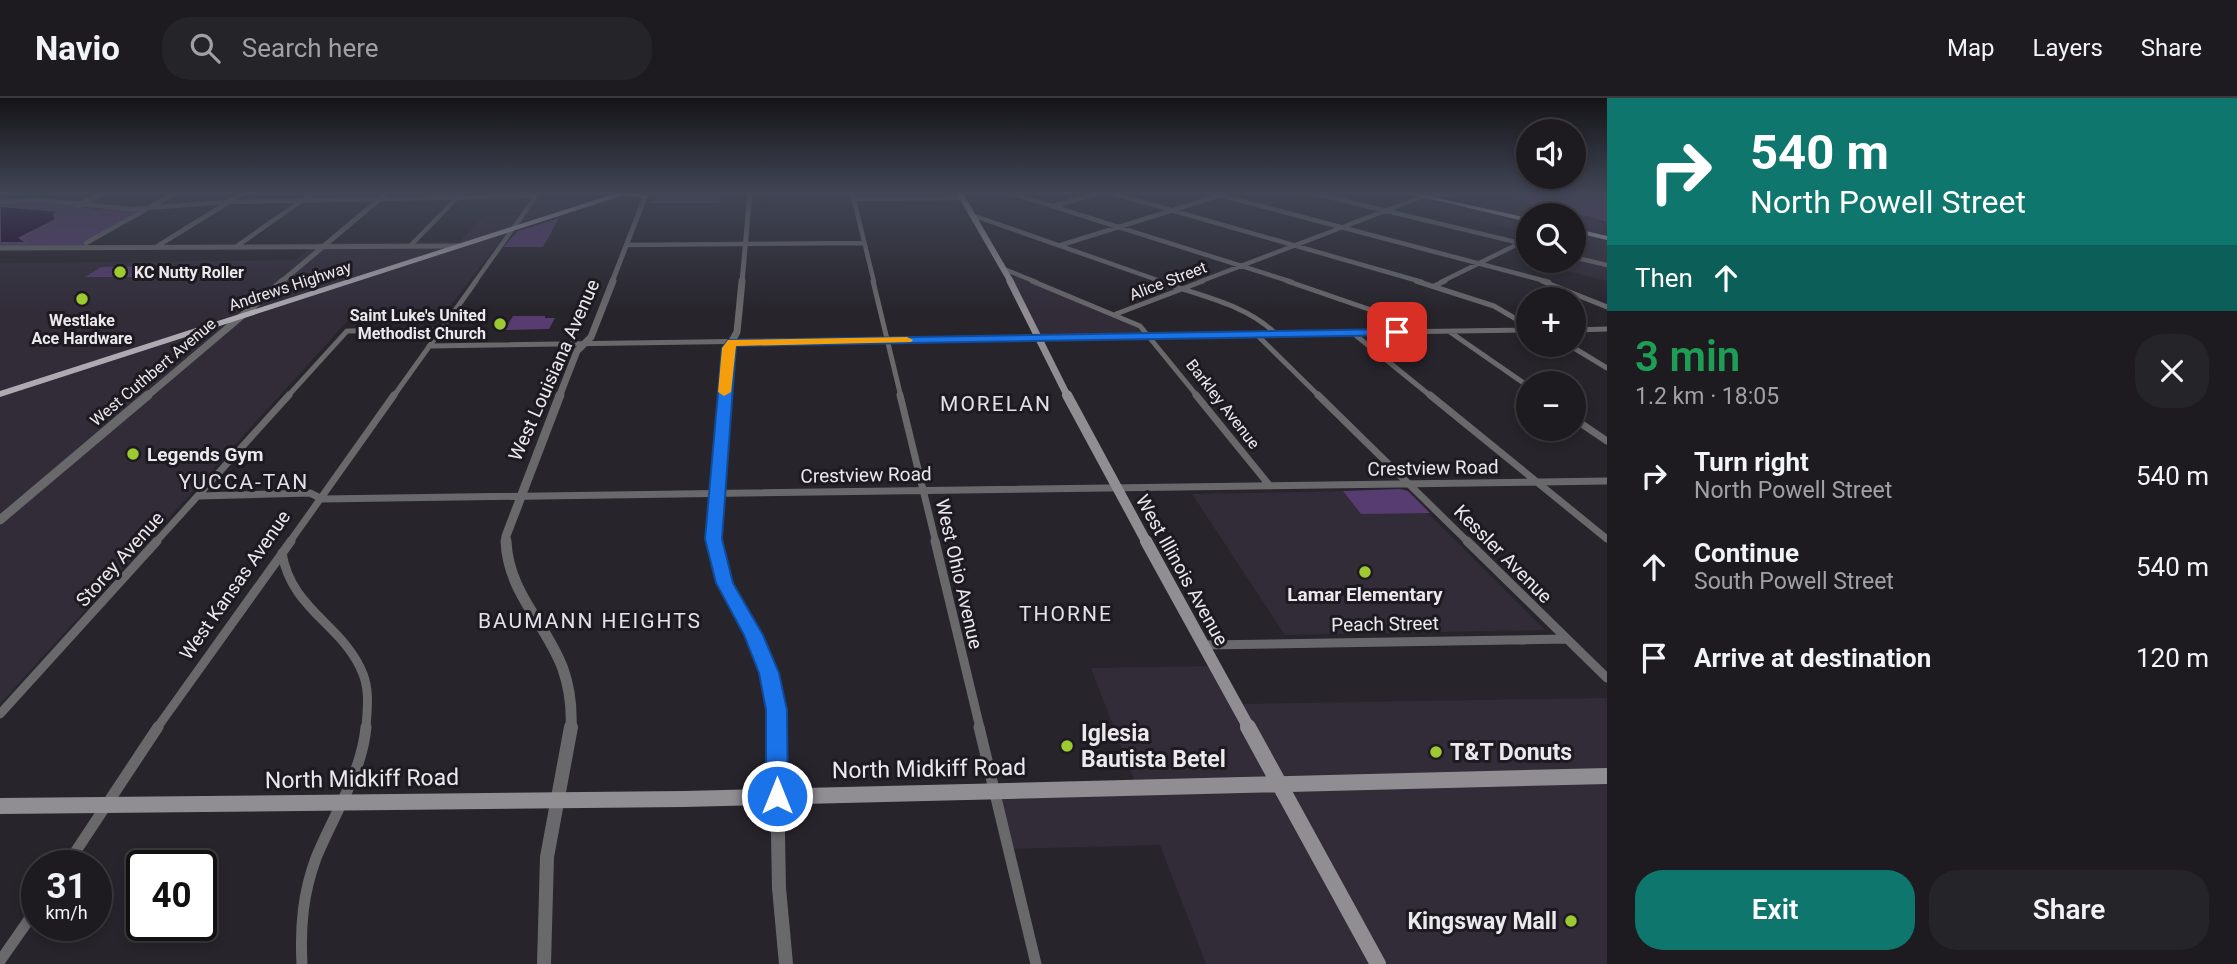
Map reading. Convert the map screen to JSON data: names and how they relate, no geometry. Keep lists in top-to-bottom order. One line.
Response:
{"streets":{"main road":["Andrews Highway","West Illinois Avenue","North Midkiff Road"],"street":["Alice Street","West Louisiana Avenue","West Cuthbert Avenue","Barkley Avenue","Crestview Road","Kessler Avenue","Storey Avenue","West Ohio Avenue","West Kansas Avenue","Peach Street"]},"crossings":[["Alice Street","Barkley Avenue"],["Andrews Highway","West Cuthbert Avenue"],["West Louisiana Avenue","Crestview Road"],["West Louisiana Avenue","North Midkiff Road"],["Barkley Avenue","Crestview Road"],["Barkley Avenue","West Illinois Avenue"],["Crestview Road","Kessler Avenue"],["Crestview Road","Storey Avenue"],["Crestview Road","West Illinois Avenue"],["Crestview Road","West Ohio Avenue"],["Crestview Road","West Kansas Avenue"],["Kessler Avenue","Peach Street"],["Storey Avenue","West Kansas Avenue"],["West Illinois Avenue","Peach Street"],["West Illinois Avenue","North Midkiff Road"],["West Ohio Avenue","North Midkiff Road"],["West Kansas Avenue","North Midkiff Road"]],"districts":["MORELAN","YUCCA-TAN","THORNE","BAUMANN HEIGHTS"],"places":["KC Nutty Roller","Westlake Ace Hardware","Saint Luke's United Methodist Church","Legends Gym","Lamar Elementary","Iglesia Bautista Betel","T&T Donuts","Kingsway Mall"],"page":{"header":"Navio","search":"Search here","nav":["Map","Layers","Share"],"turn":["540 m","North Powell Street"],"map_buttons":["+","−"],"then":"Then","heading":["3 min","1.2 km · 18:05"],"list":[{"name":"Turn right","note":"North Powell Street","value":"540 m"},{"name":"Continue","note":"South Powell Street","value":"540 m"},{"name":"Arrive at destination","value":"120 m"}],"speed":"31 km/h","limit":"40","buttons":["Exit","Share"]}}
